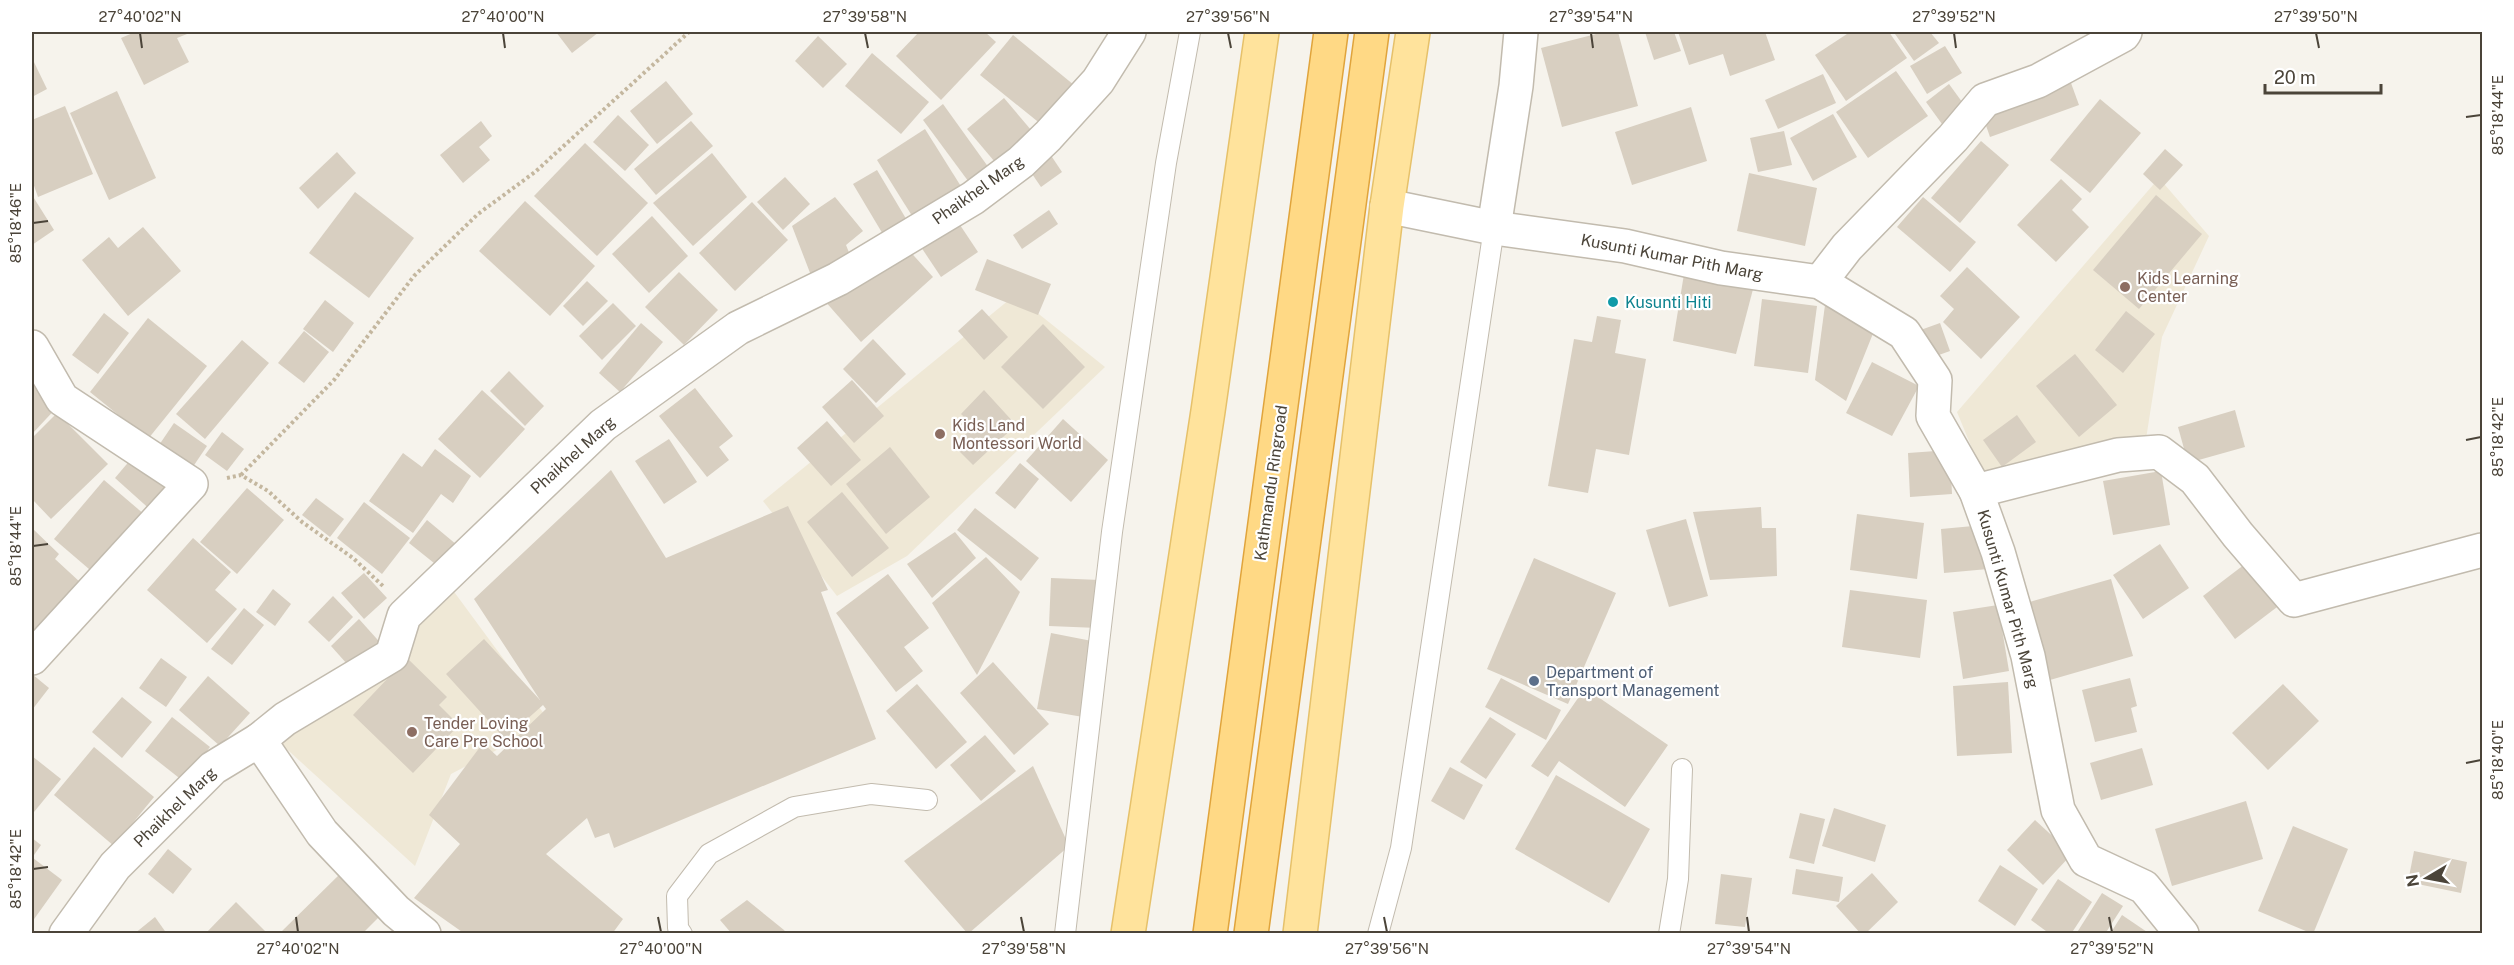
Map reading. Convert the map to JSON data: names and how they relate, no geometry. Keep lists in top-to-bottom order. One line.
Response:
{"streets":{"highway":["Kathmandu Ringroad"],"street":["Phaikhel Marg","Kusunti Kumar Pith Marg"]},"places":["Kids Learning Center","Kusunti Hiti","Kids Land Montessori World","Department of Transport Management","Tender Loving Care Pre School"],"scale_bar":"20 m","north":"left","coordinates":["27°40'02\"N","27°40'00\"N","27°39'58\"N","27°39'56\"N","27°39'54\"N","27°39'52\"N","27°39'50\"N","85°18'44\"E","85°18'46\"E","85°18'42\"E","85°18'40\"E"]}
